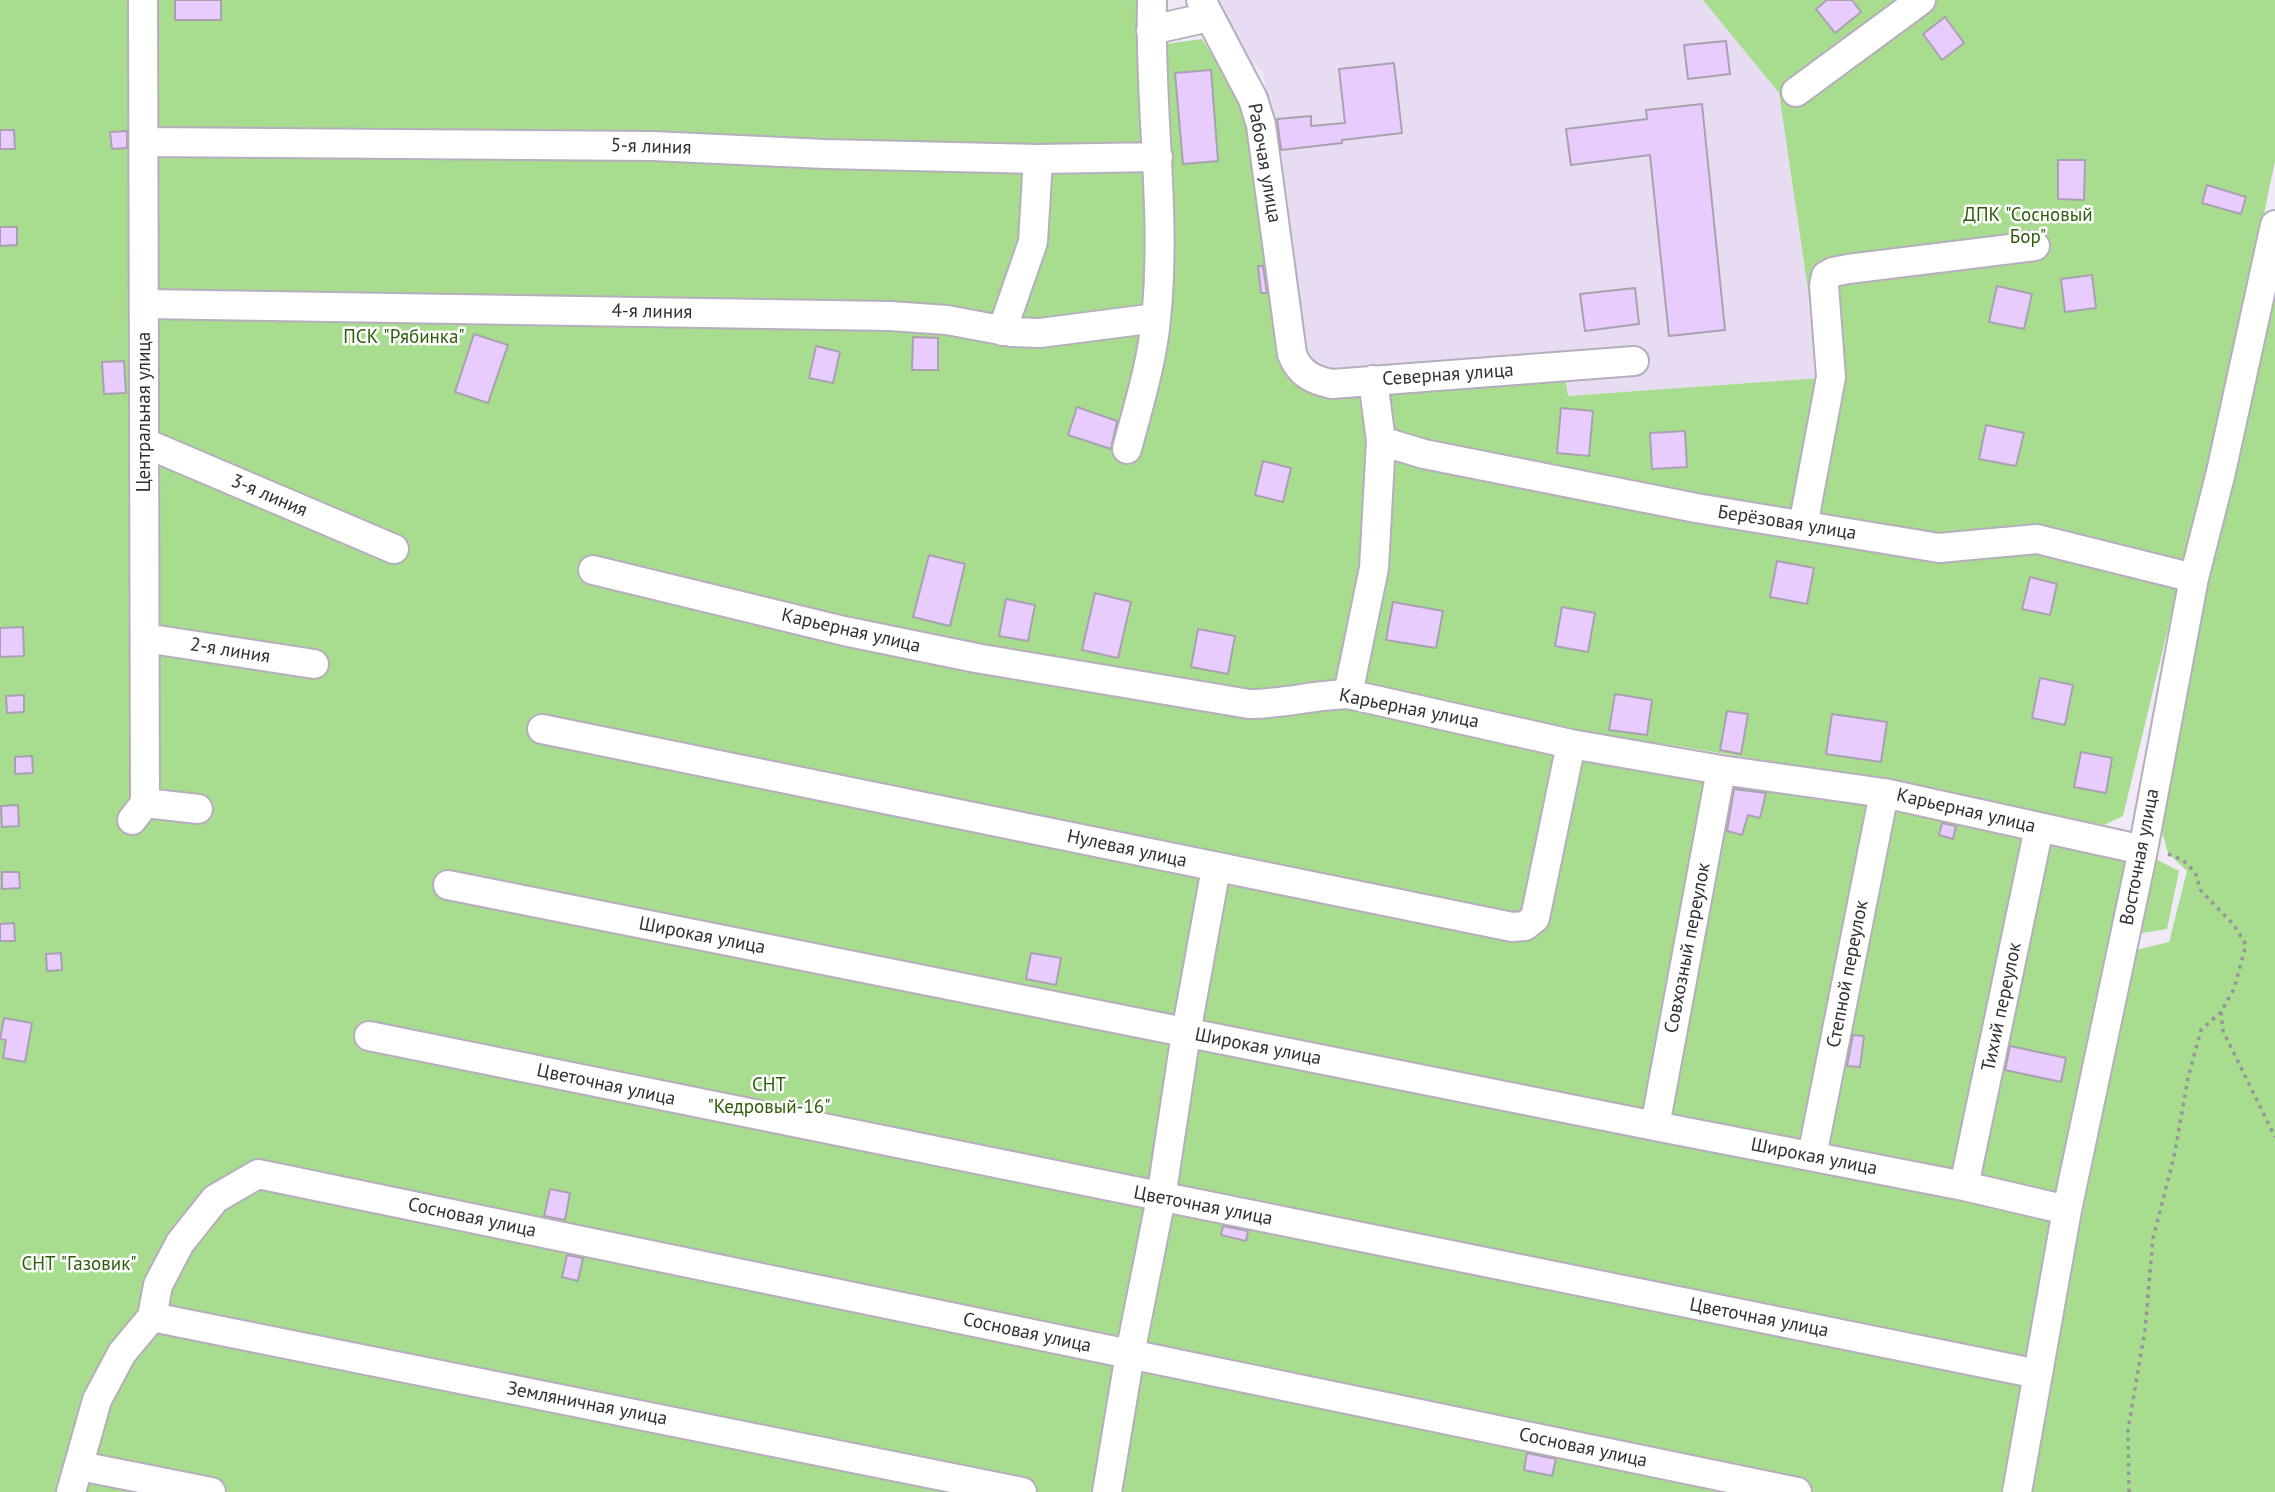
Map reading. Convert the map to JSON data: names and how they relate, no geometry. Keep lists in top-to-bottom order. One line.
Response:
{"streets":{"street":["5-я линия","Рабочая улица","4-я линия","Северная улица","Центральная улица","3-я линия","Берёзовая улица","Карьерная улица","2-я линия","Нулевая улица","Восточная улица","Широкая улица","Совхозный переулок","Степной переулок","Тихий переулок","Цветочная улица","Сосновая улица","Земляничная улица"]},"crossings":[["5-я линия","Центральная улица"],["Рабочая улица","Северная улица"],["4-я линия","Центральная улица"],["Центральная улица","3-я линия"],["Центральная улица","2-я линия"],["Берёзовая улица","Восточная улица"],["Карьерная улица","Нулевая улица"],["Карьерная улица","Восточная улица"],["Карьерная улица","Совхозный переулок"],["Карьерная улица","Степной переулок"],["Карьерная улица","Тихий переулок"],["Восточная улица","Широкая улица"],["Восточная улица","Цветочная улица"],["Широкая улица","Совхозный переулок"],["Широкая улица","Степной переулок"],["Широкая улица","Тихий переулок"],["Сосновая улица","Земляничная улица"]],"parks":["ДПК \"Сосновый Бор\"","ПСК \"Рябинка\"","СНТ \"Кедровый-16\"","СНТ \"Газовик\""]}
